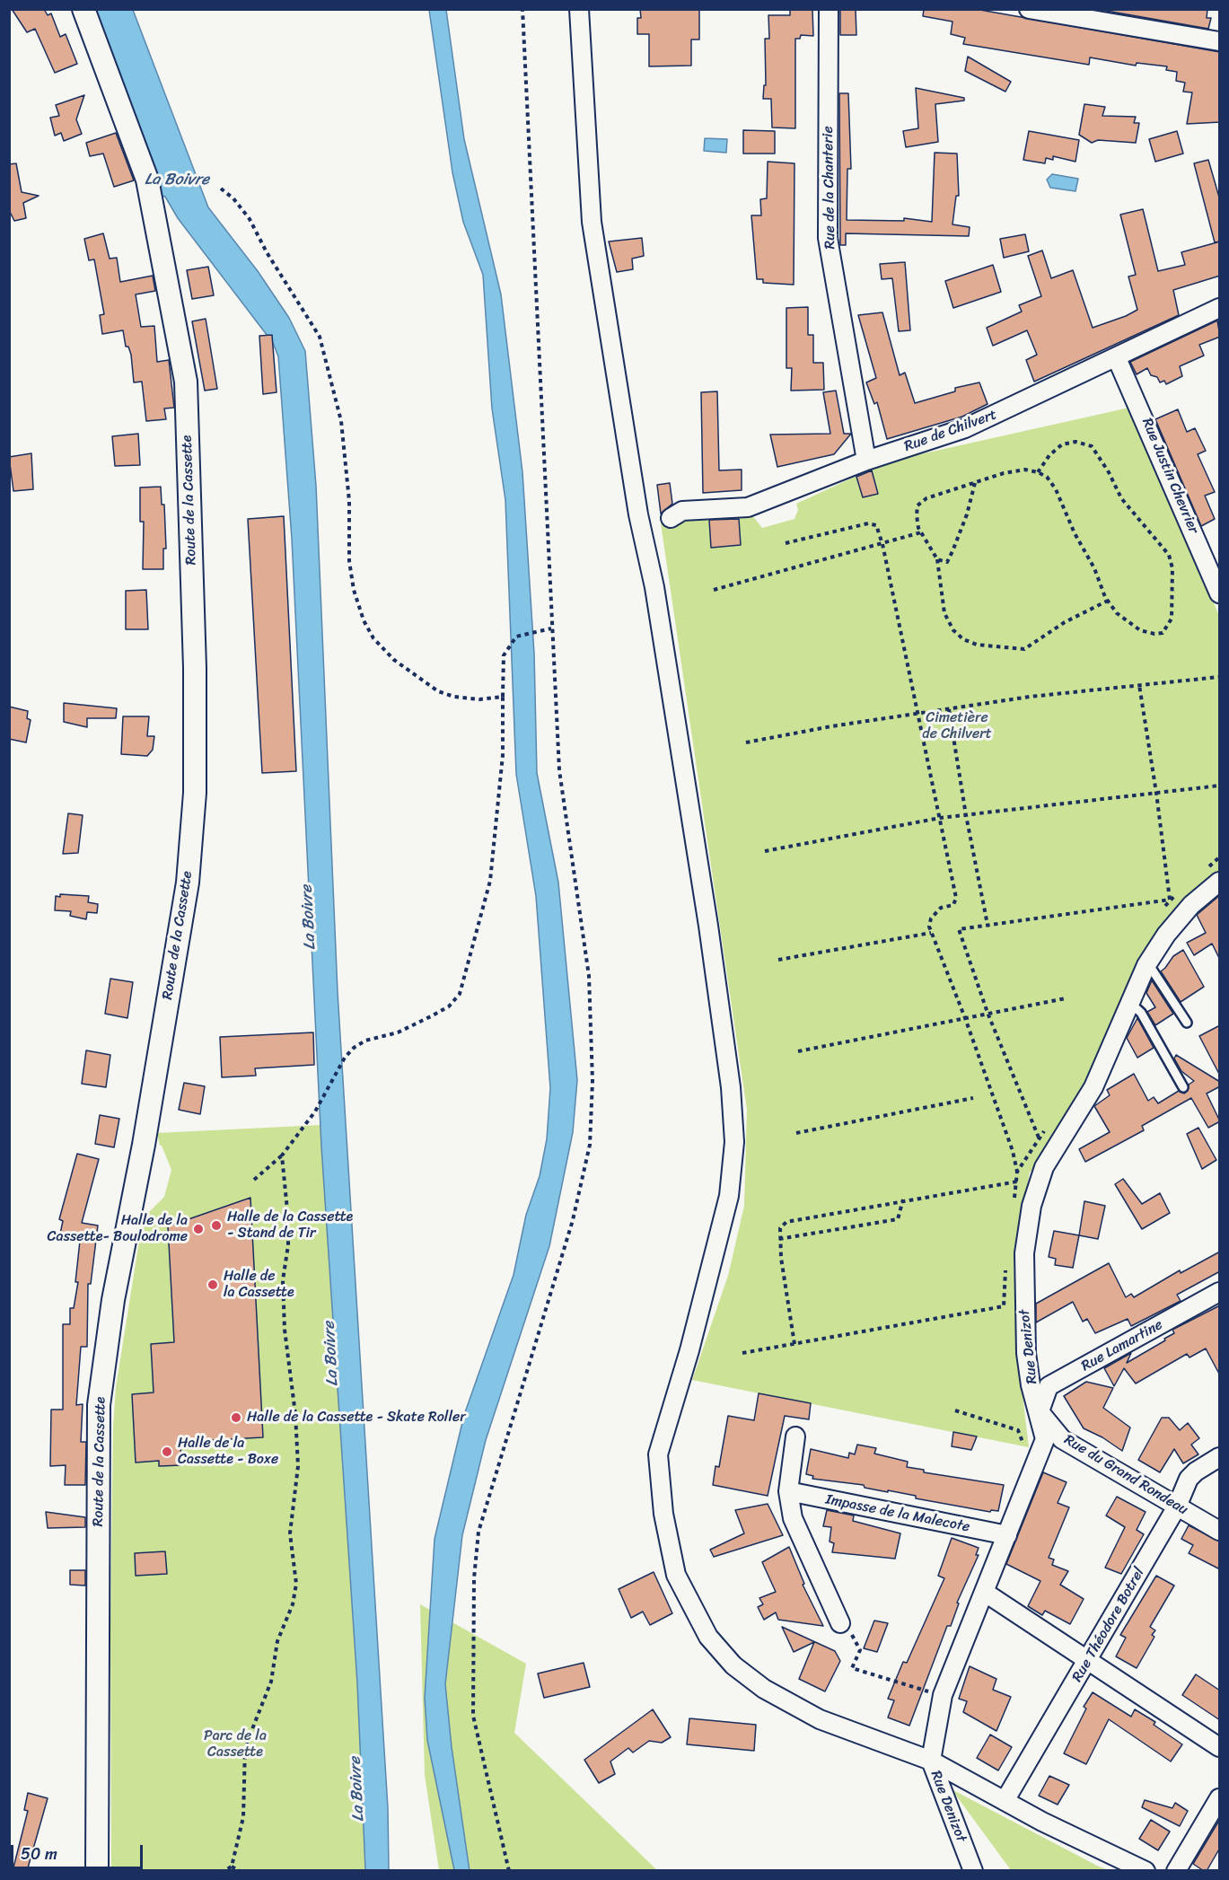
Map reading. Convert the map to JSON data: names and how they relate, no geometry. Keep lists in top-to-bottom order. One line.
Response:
{"streets":{"street":["Rue de la Chanterie","Rue de Chilvert","Rue Justin Chevrier","Route de la Cassette","Rue Lamartine","Rue Denizot","Rue du Grand Rondeau","Impasse de la Malecote","Rue Théodore Botrel"]},"crossings":[["Rue de la Chanterie","Rue de Chilvert"],["Rue de Chilvert","Rue Justin Chevrier"],["Rue Lamartine","Rue Denizot"],["Rue Lamartine","Rue du Grand Rondeau"],["Rue Denizot","Rue du Grand Rondeau"],["Rue Denizot","Impasse de la Malecote"],["Rue du Grand Rondeau","Rue Théodore Botrel"]],"water":["La Boivre"],"parks":["Cimetière de Chilvert","Parc de la Cassette"],"places":["Halle de la Cassette - Stand de Tir","Halle de la Cassette- Boulodrome","Halle de la Cassette","Halle de la Cassette - Skate Roller","Halle de la Cassette - Boxe"],"scale_bar":"50 m"}
